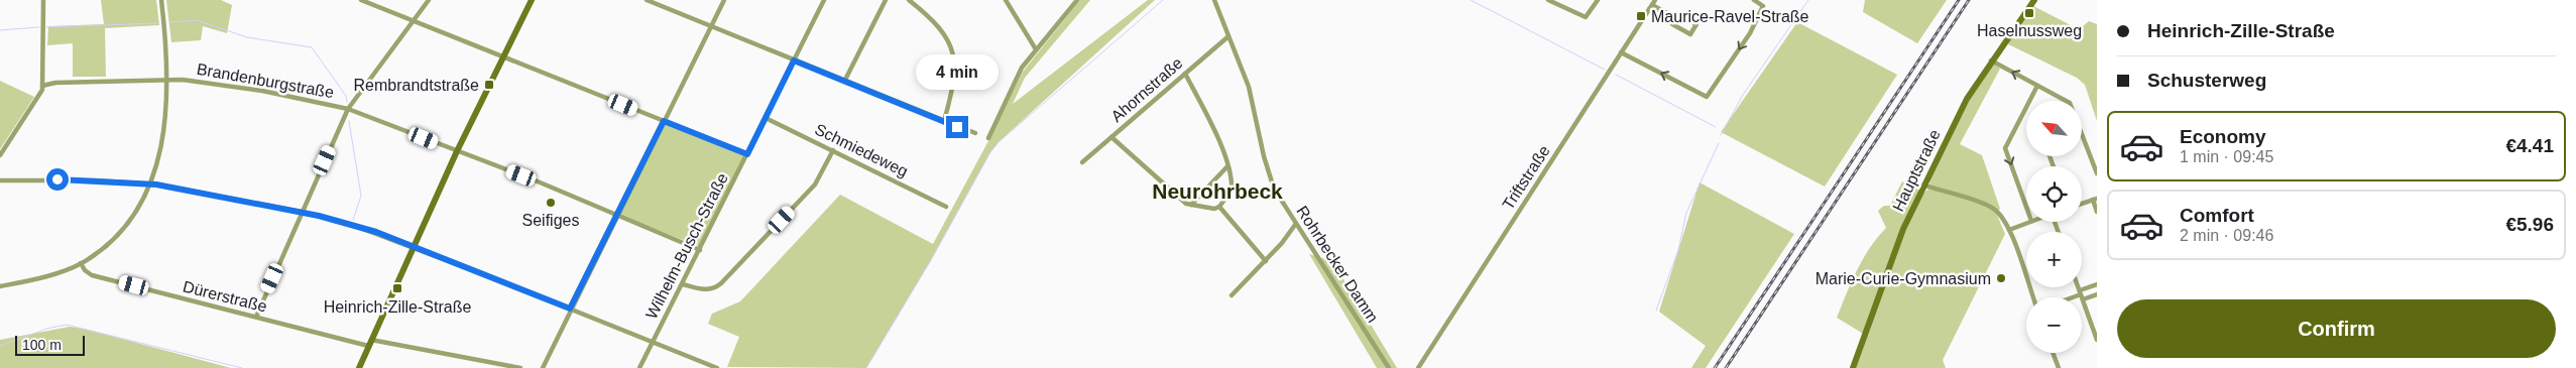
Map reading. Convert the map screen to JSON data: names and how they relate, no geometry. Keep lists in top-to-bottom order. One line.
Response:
{"streets":{"street":["Brandenburgstraße","Ahornstraße","Schmiedeweg","Hauptstraße","Triftstraße","Wilhelm-Busch-Straße","Rohrbecker Damm","Dürerstraße"]},"crossings":[["Brandenburgstraße","Wilhelm-Busch-Straße"],["Ahornstraße","Rohrbecker Damm"],["Schmiedeweg","Wilhelm-Busch-Straße"]],"districts":["Neurohrbeck"],"places":{"transit":["Haselnussweg","Maurice-Ravel-Straße","Rembrandtstraße","Heinrich-Zille-Straße"],"other":["Seifiges","Marie-Curie-Gymnasium"]},"scale_bar":"100 m","north":"top left","page":{"banner":["Heinrich-Zille-Straße","Schusterweg"],"bubble":"4 min","map_buttons":["+","−"],"list":[{"name":"Economy","note":"1 min · 09:45","value":"€4.41"},{"name":"Comfort","note":"2 min · 09:46","value":"€5.96"}],"buttons":"Confirm","scale":"100 m"}}
